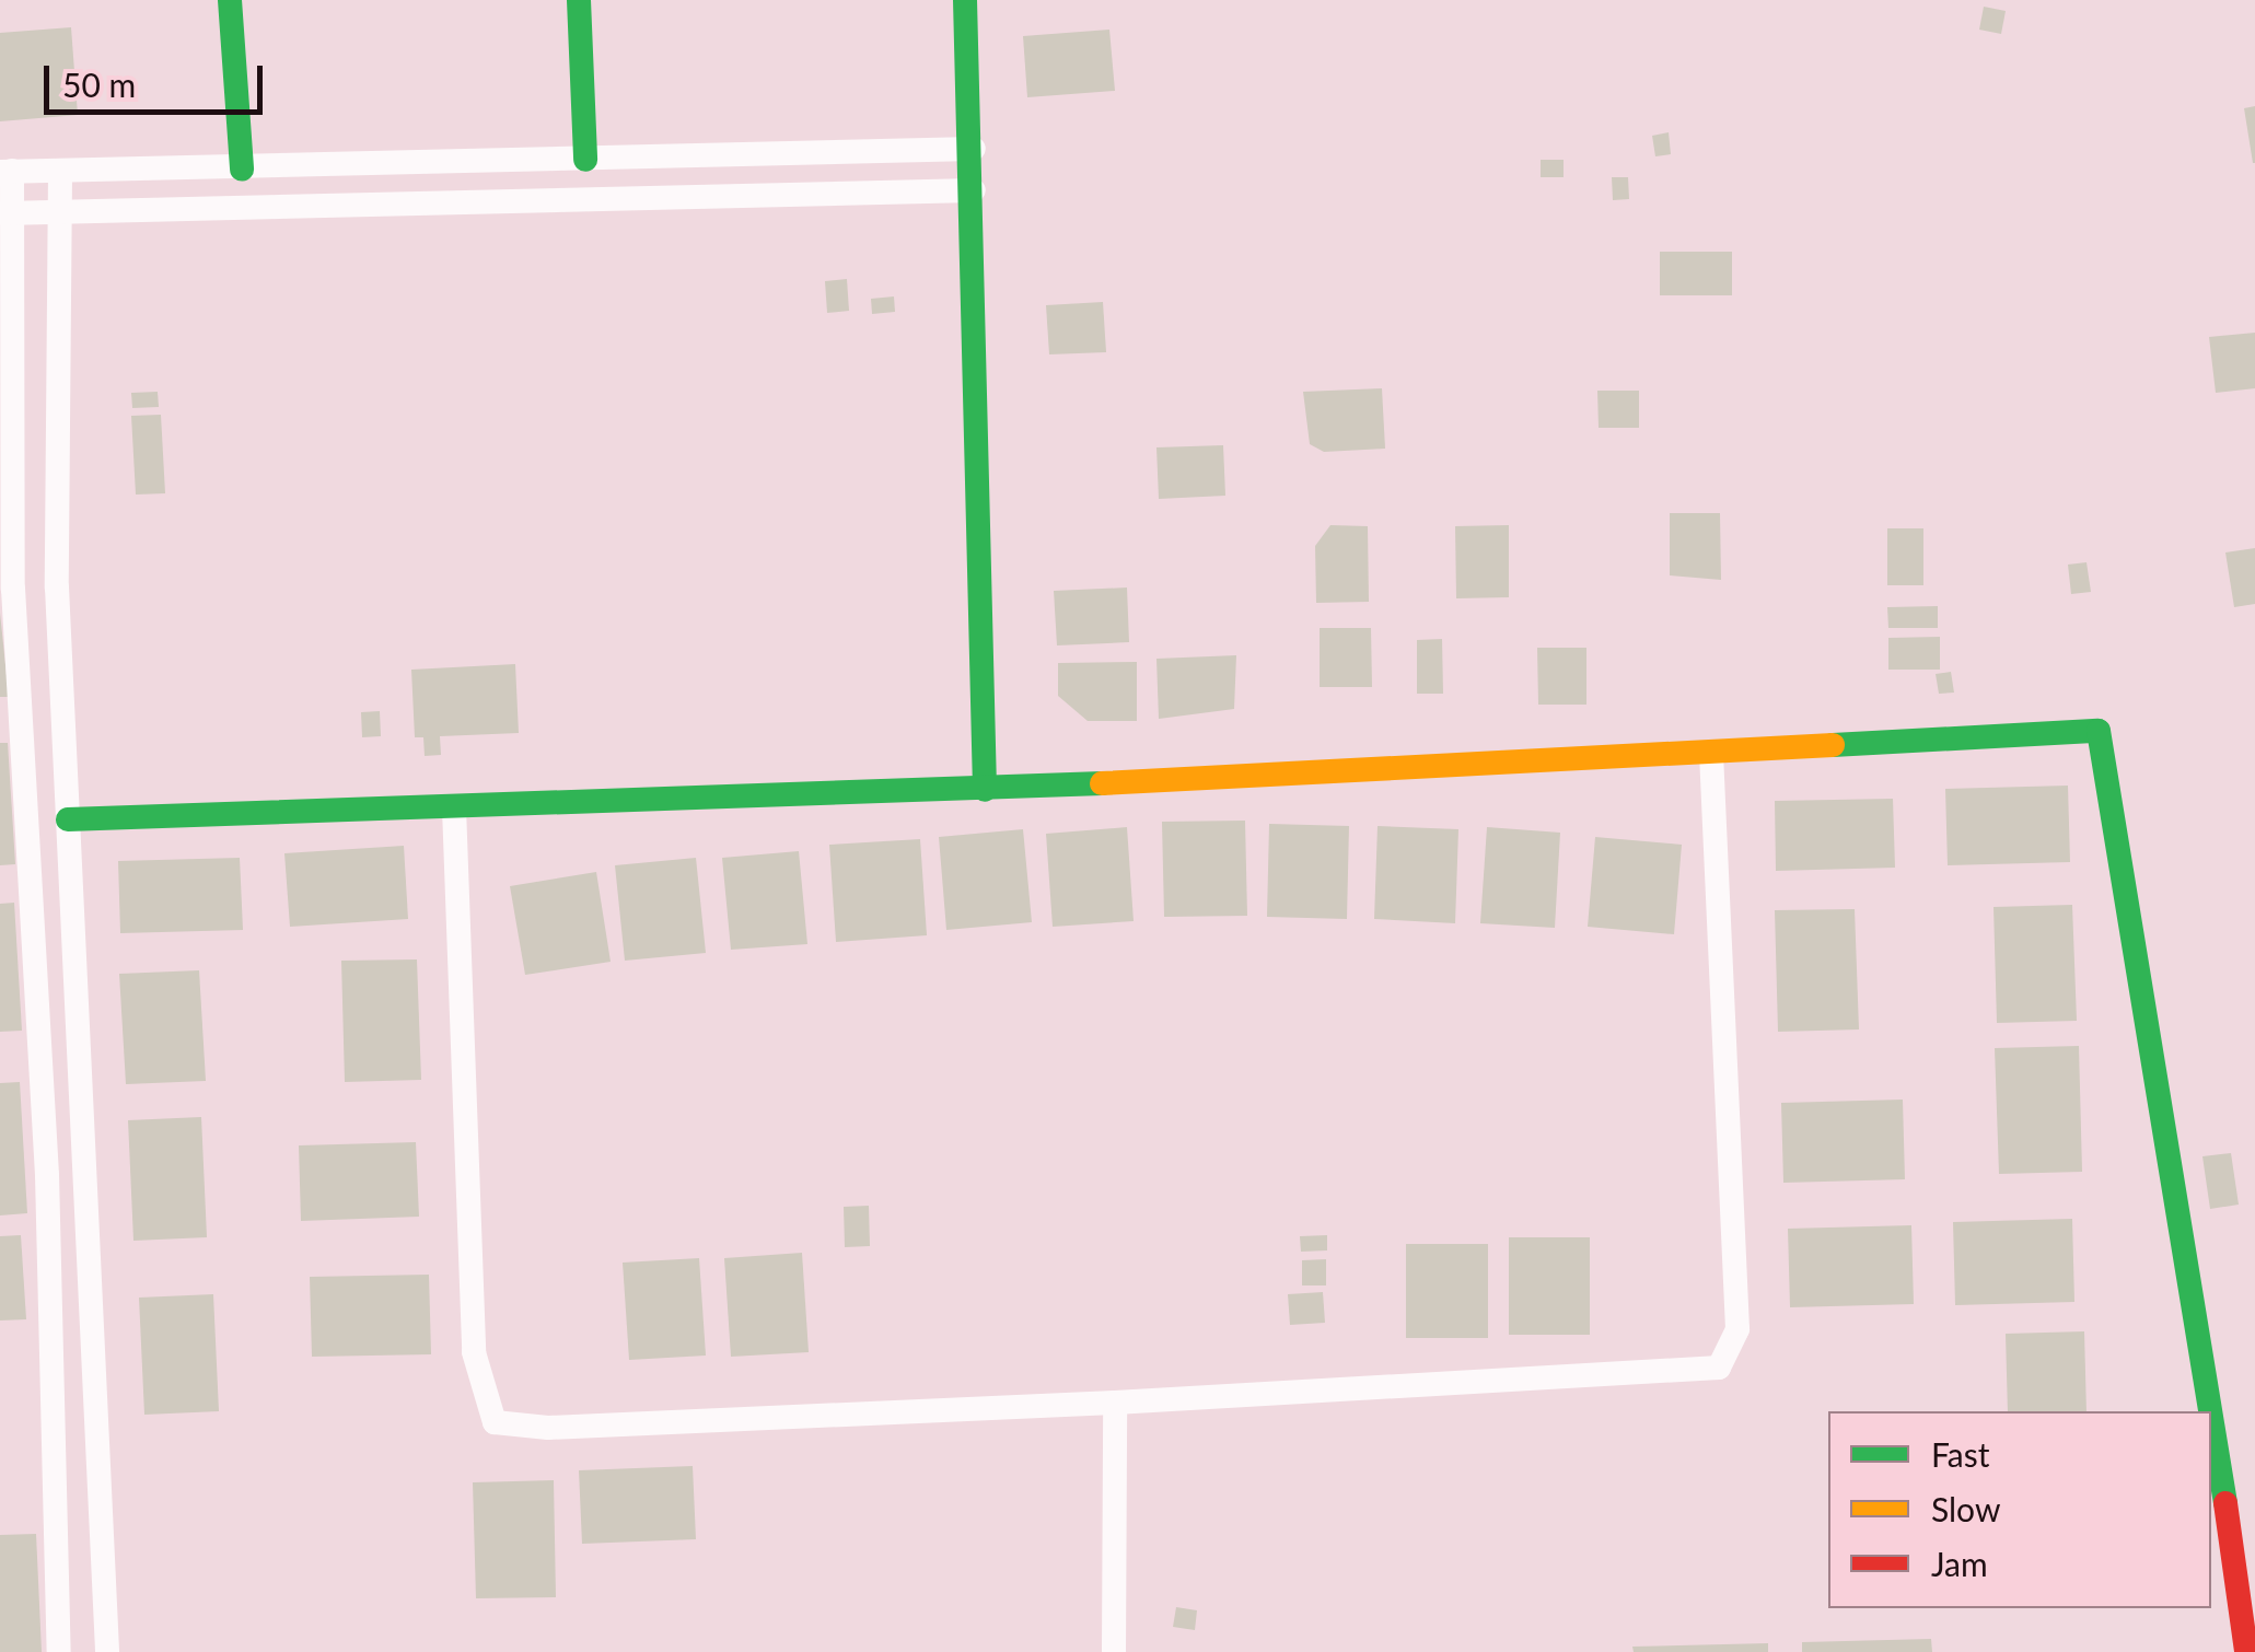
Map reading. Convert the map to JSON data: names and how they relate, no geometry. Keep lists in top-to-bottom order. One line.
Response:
{"legend":["Fast","Slow","Jam"],"scale_bar":"50 m"}
